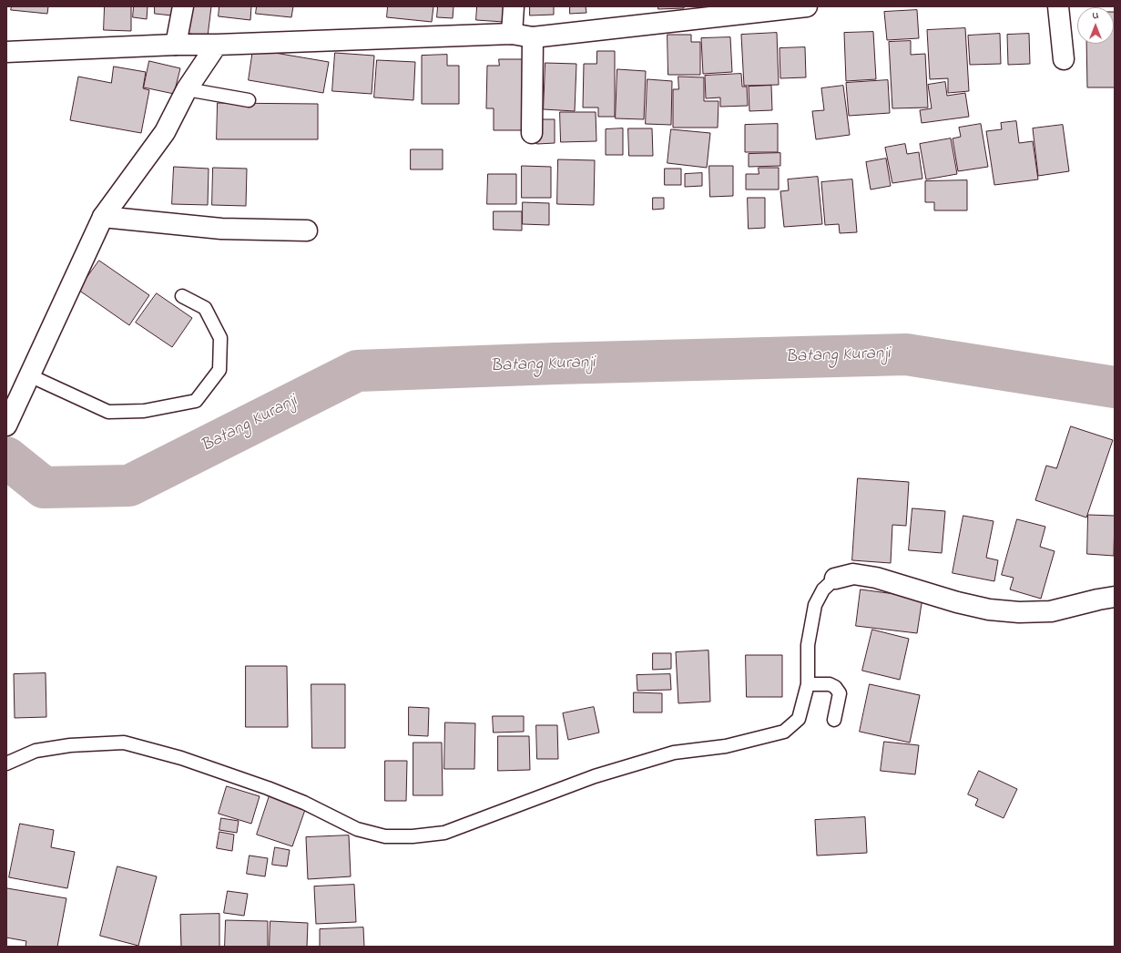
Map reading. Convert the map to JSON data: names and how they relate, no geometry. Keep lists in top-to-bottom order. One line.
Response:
{"water":["Batang Kuranji"],"north":"top"}
